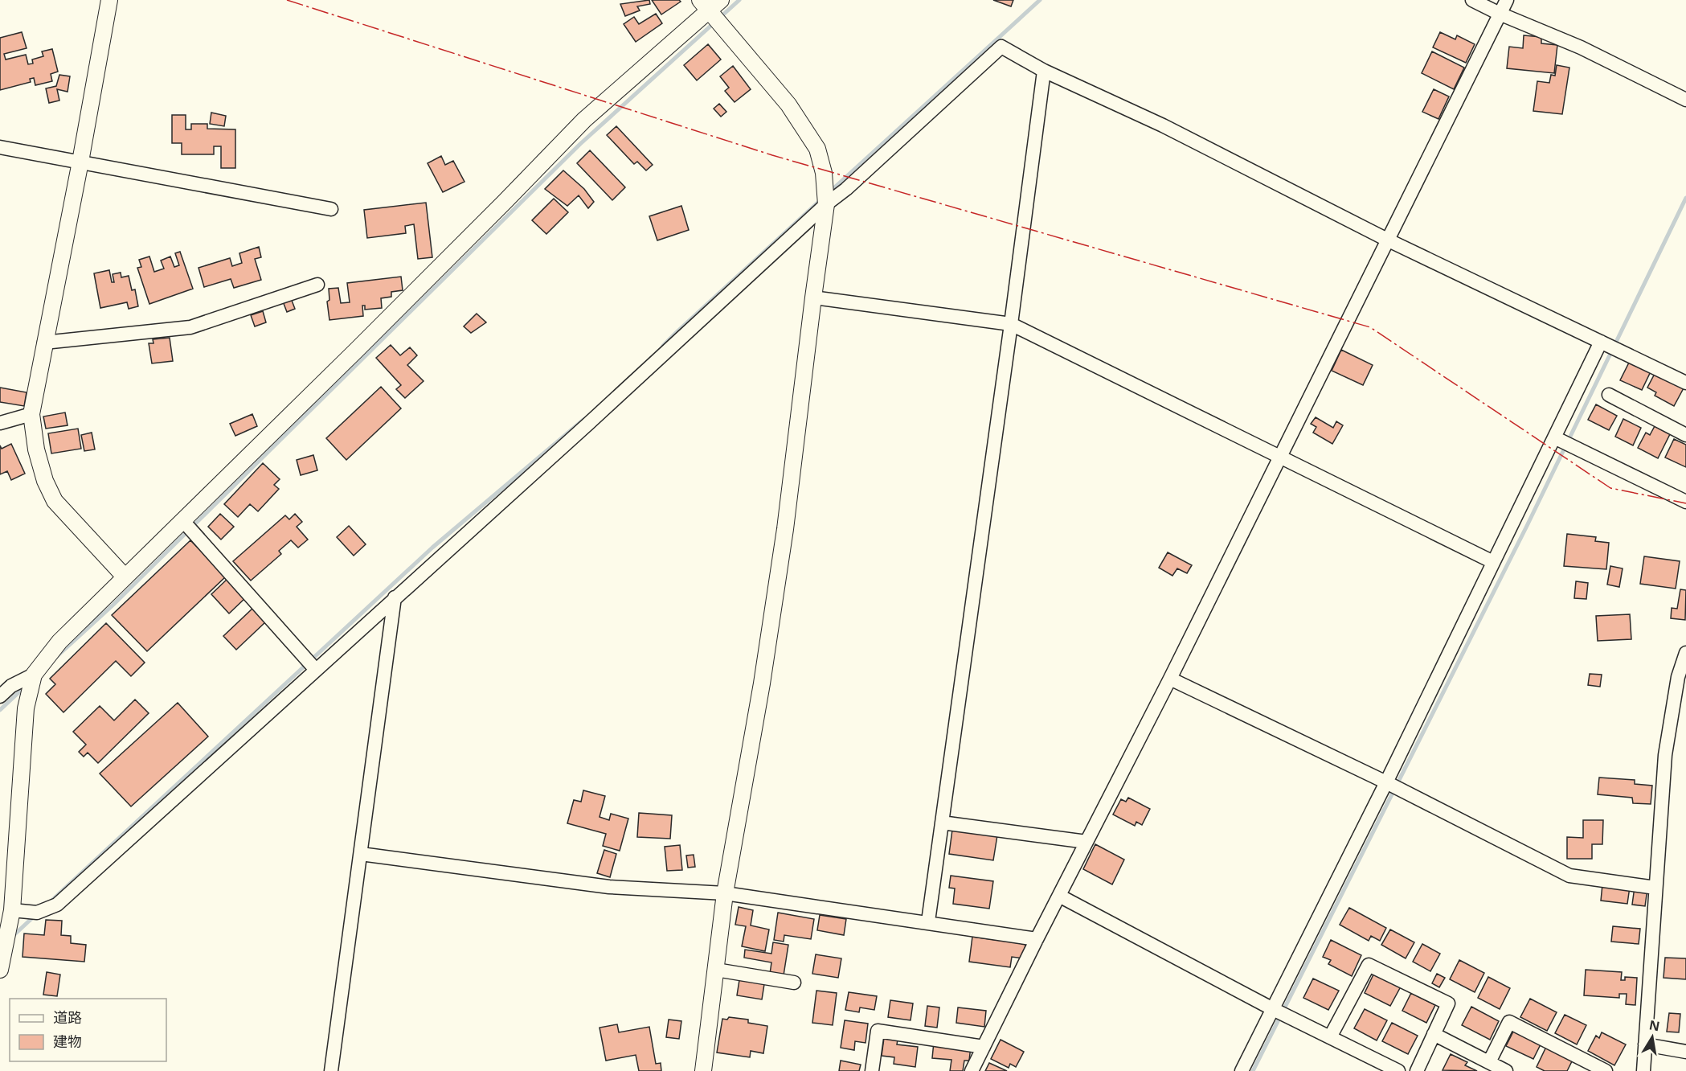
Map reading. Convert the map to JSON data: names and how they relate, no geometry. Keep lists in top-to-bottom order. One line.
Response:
{"legend":["道路","建物"],"north":"top"}
